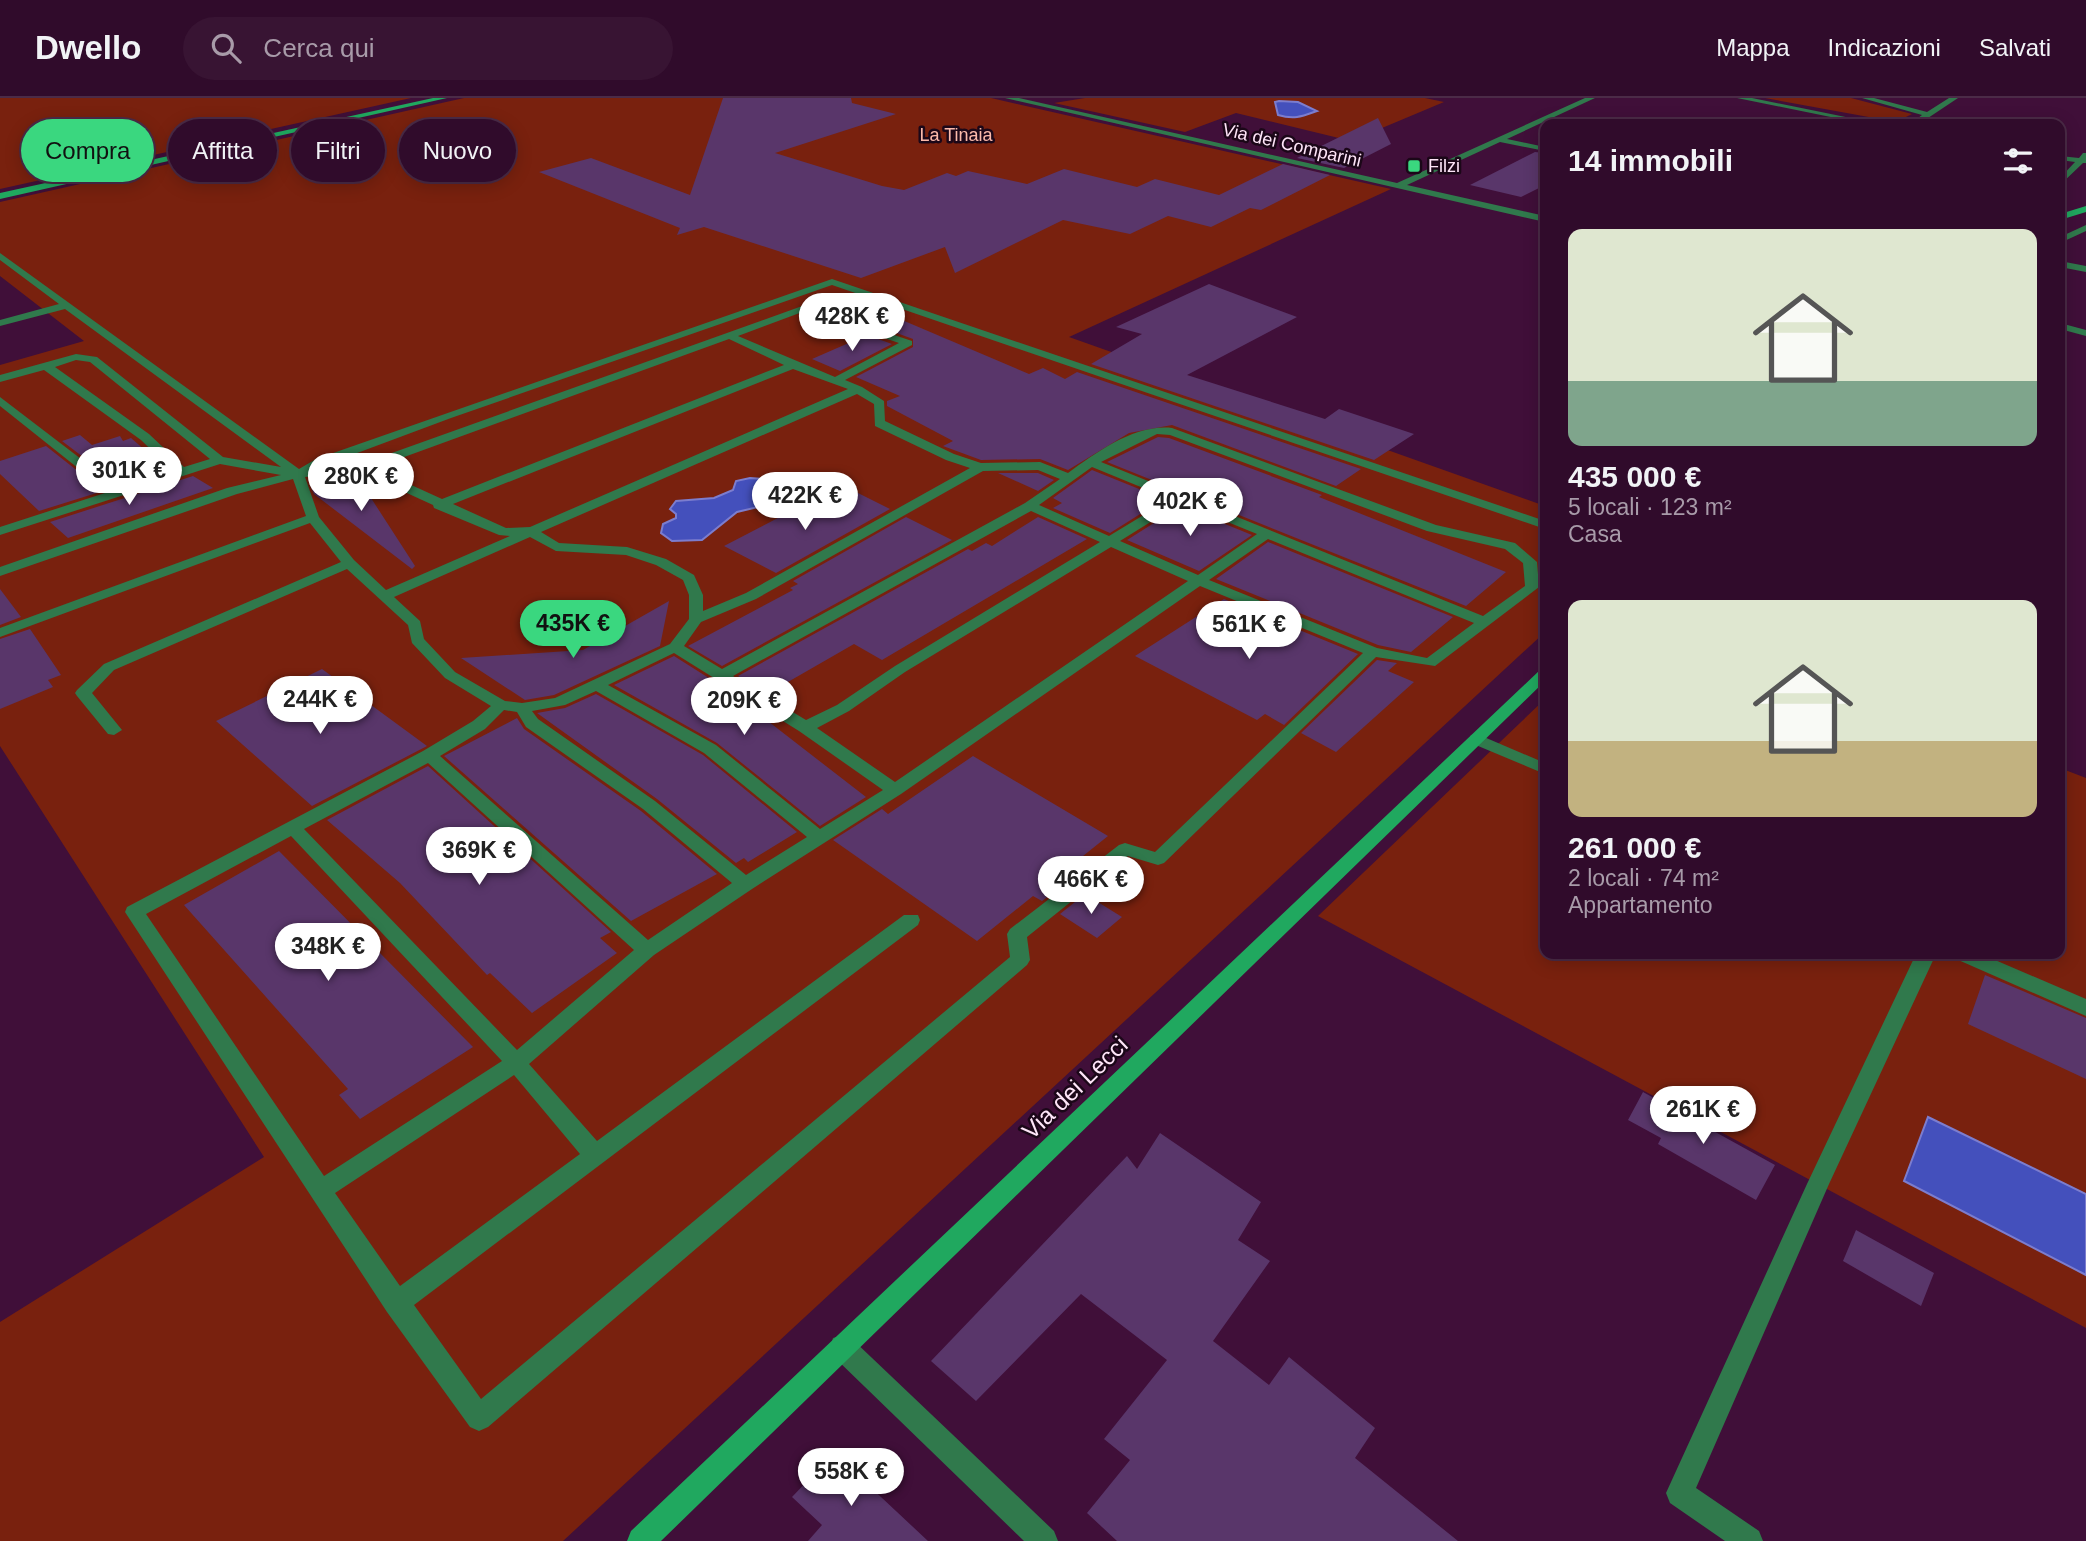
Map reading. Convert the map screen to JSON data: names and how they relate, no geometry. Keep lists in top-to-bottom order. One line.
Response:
{"streets":{"street":["Via dei Comparini","Via dei Lecci"]},"parks":["La Tinaia"],"places":{"transit":["Filzi"]},"page":{"header":"Dwello","search":"Cerca qui","nav":["Mappa","Indicazioni","Salvati"],"chip":["Compra","Affitta","Filtri","Nuovo"],"heading":"14 immobili","list":[{"name":"435 000 €","note":"5 locali · 123 m² · Casa"},{"name":"261 000 €","note":"2 locali · 74 m² · Appartamento"}],"price":["428K €","301K €","280K €","422K €","402K €","435K €","561K €","244K €","209K €","369K €","466K €","348K €","261K €","558K €"]}}
